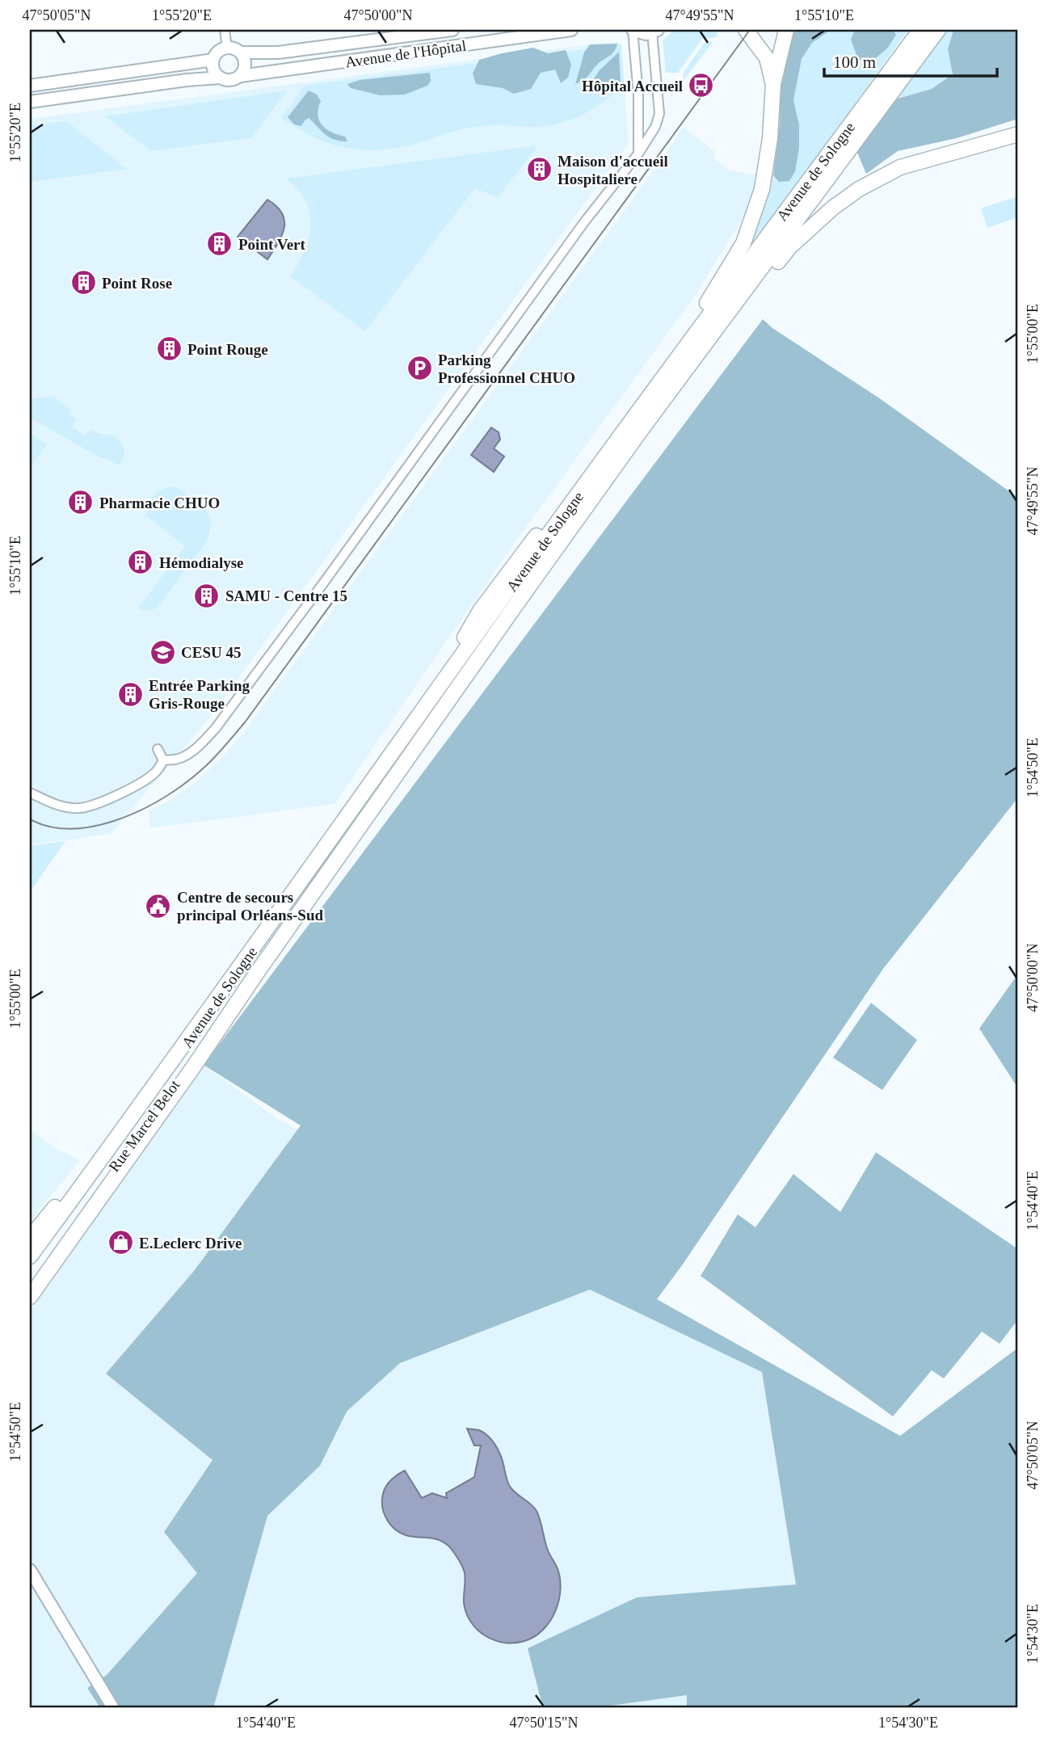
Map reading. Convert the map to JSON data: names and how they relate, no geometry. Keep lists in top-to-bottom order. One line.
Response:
{"streets":{"main road":["Avenue de Sologne","Rue Marcel Belot"],"street":["Avenue de l'Hôpital"]},"crossings":[["Avenue de Sologne","Rue Marcel Belot"]],"places":{"bus stop":["Hôpital Accueil"],"building":["Maison d'accueil Hospitaliere","Point Vert","Point Rose","Point Rouge","Pharmacie CHUO","Hémodialyse","SAMU - Centre 15","Entrée Parking Gris-Rouge"],"parking":["Parking Professionnel CHUO"],"school or university":["CESU 45"],"public building":["Centre de secours principal Orléans-Sud"],"shop":["E.Leclerc Drive"]},"scale_bar":"100 m","coordinates":["47°50'05\"N","1°55'20\"E","47°50'00\"N","47°49'55\"N","1°55'10\"E","1°55'00\"E","1°54'50\"E","1°54'40\"E","1°54'30\"E","47°50'15\"N"]}
